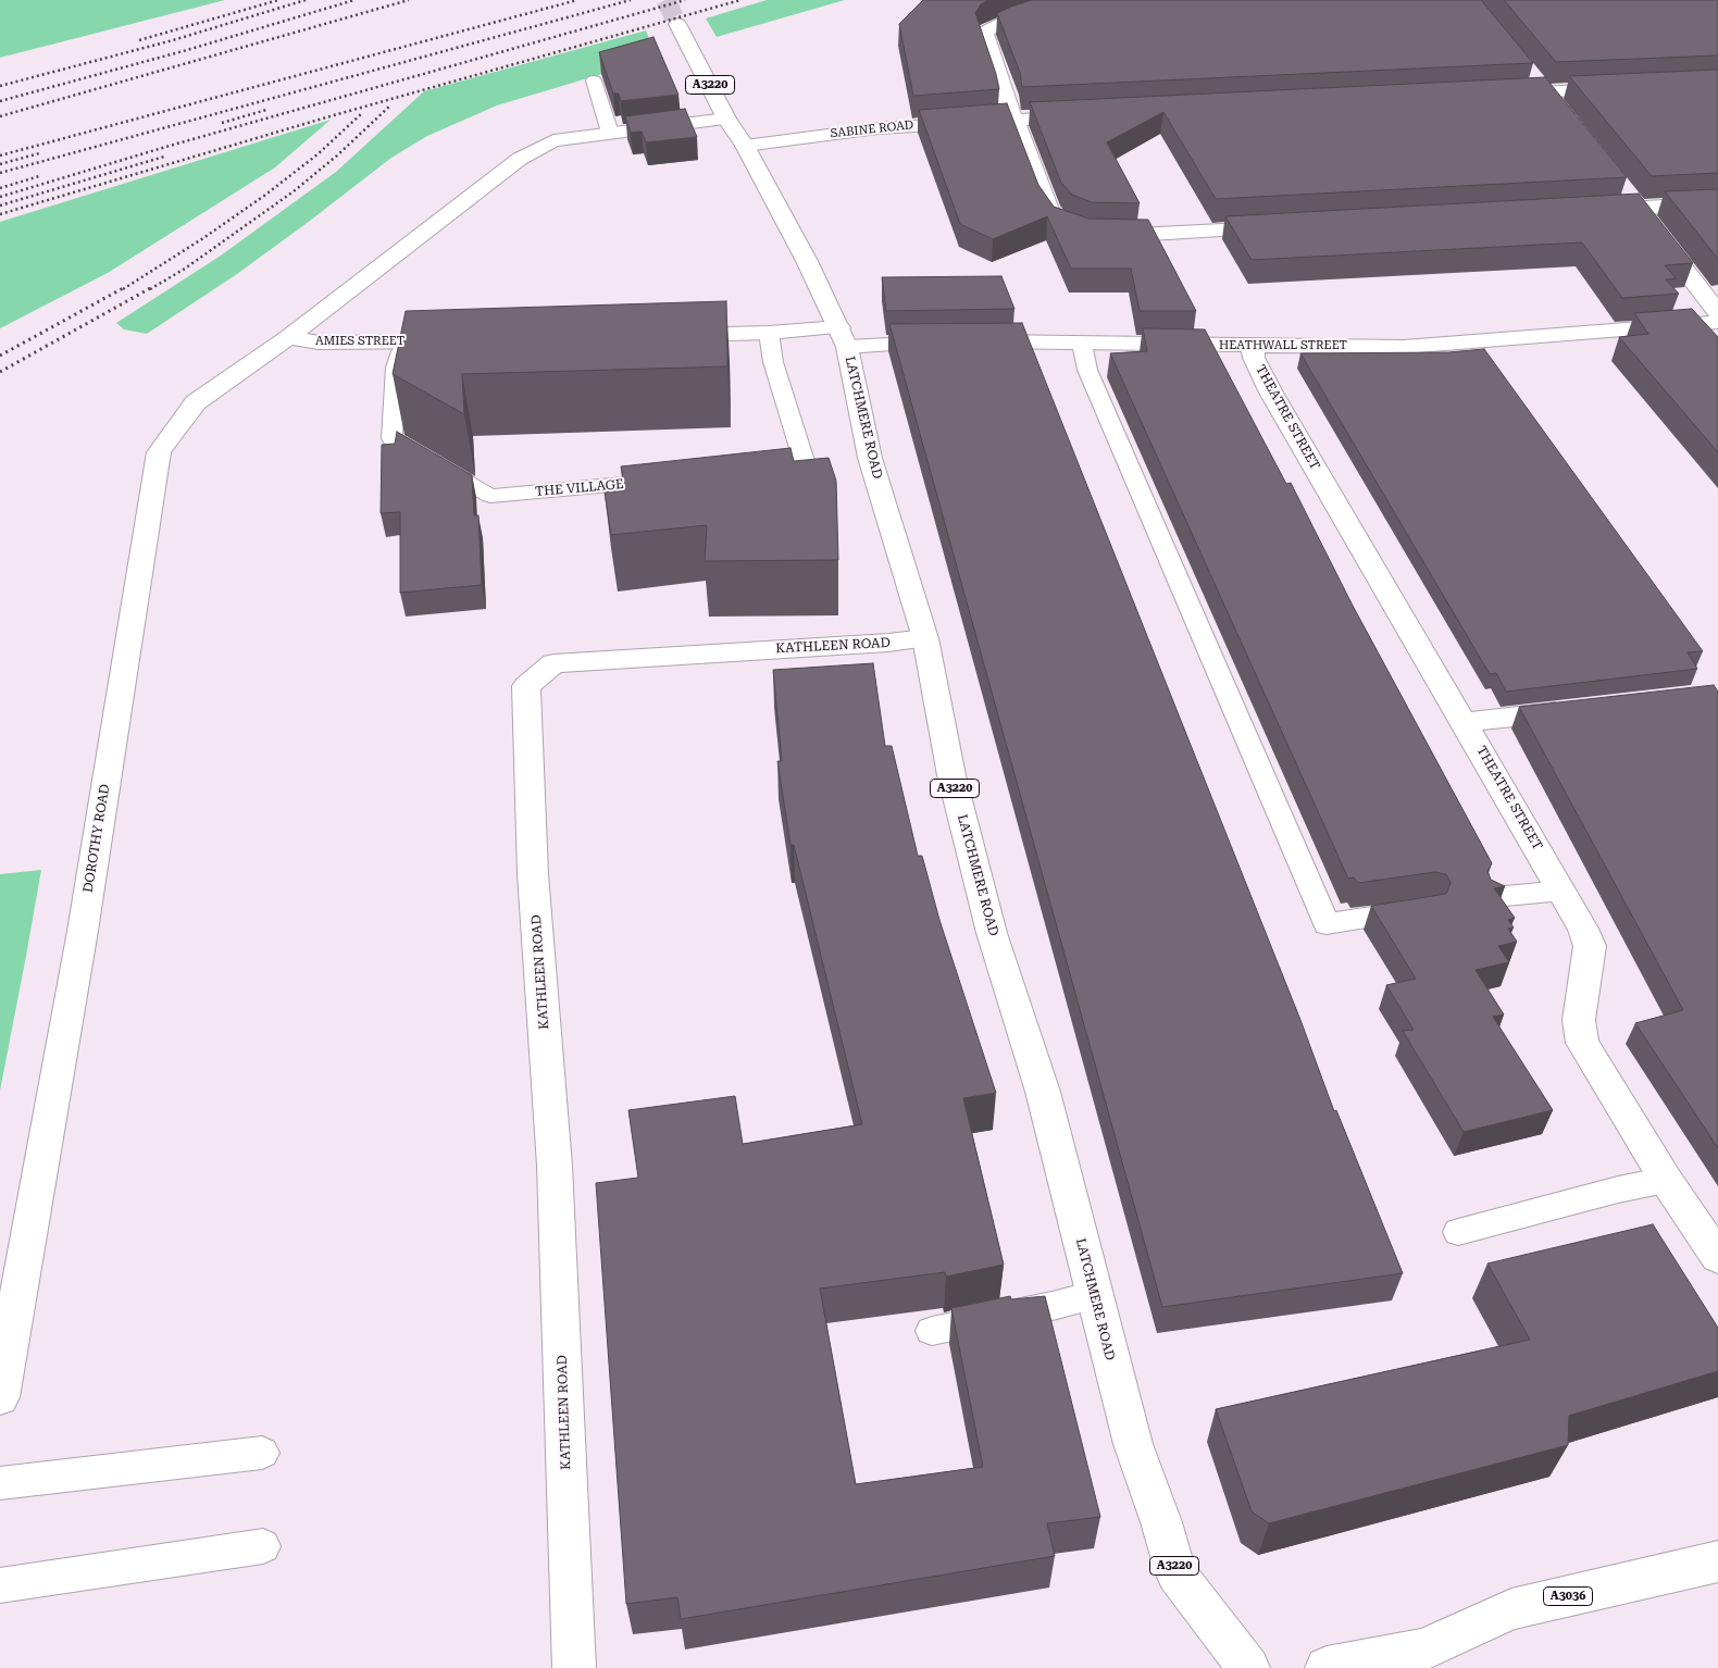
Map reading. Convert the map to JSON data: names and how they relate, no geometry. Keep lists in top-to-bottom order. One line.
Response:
{"streets":{"main road":["A3220","SABINE ROAD","AMIES STREET","HEATHWALL STREET","LATCHMERE ROAD","THEATRE STREET","KATHLEEN ROAD","DOROTHY ROAD","A3036"],"lane":["THE VILLAGE"]},"crossings":[["SABINE ROAD","LATCHMERE ROAD"],["AMIES STREET","LATCHMERE ROAD"],["AMIES STREET","THE VILLAGE"],["AMIES STREET","DOROTHY ROAD"],["HEATHWALL STREET","LATCHMERE ROAD"],["HEATHWALL STREET","THEATRE STREET"],["LATCHMERE ROAD","KATHLEEN ROAD"]]}
